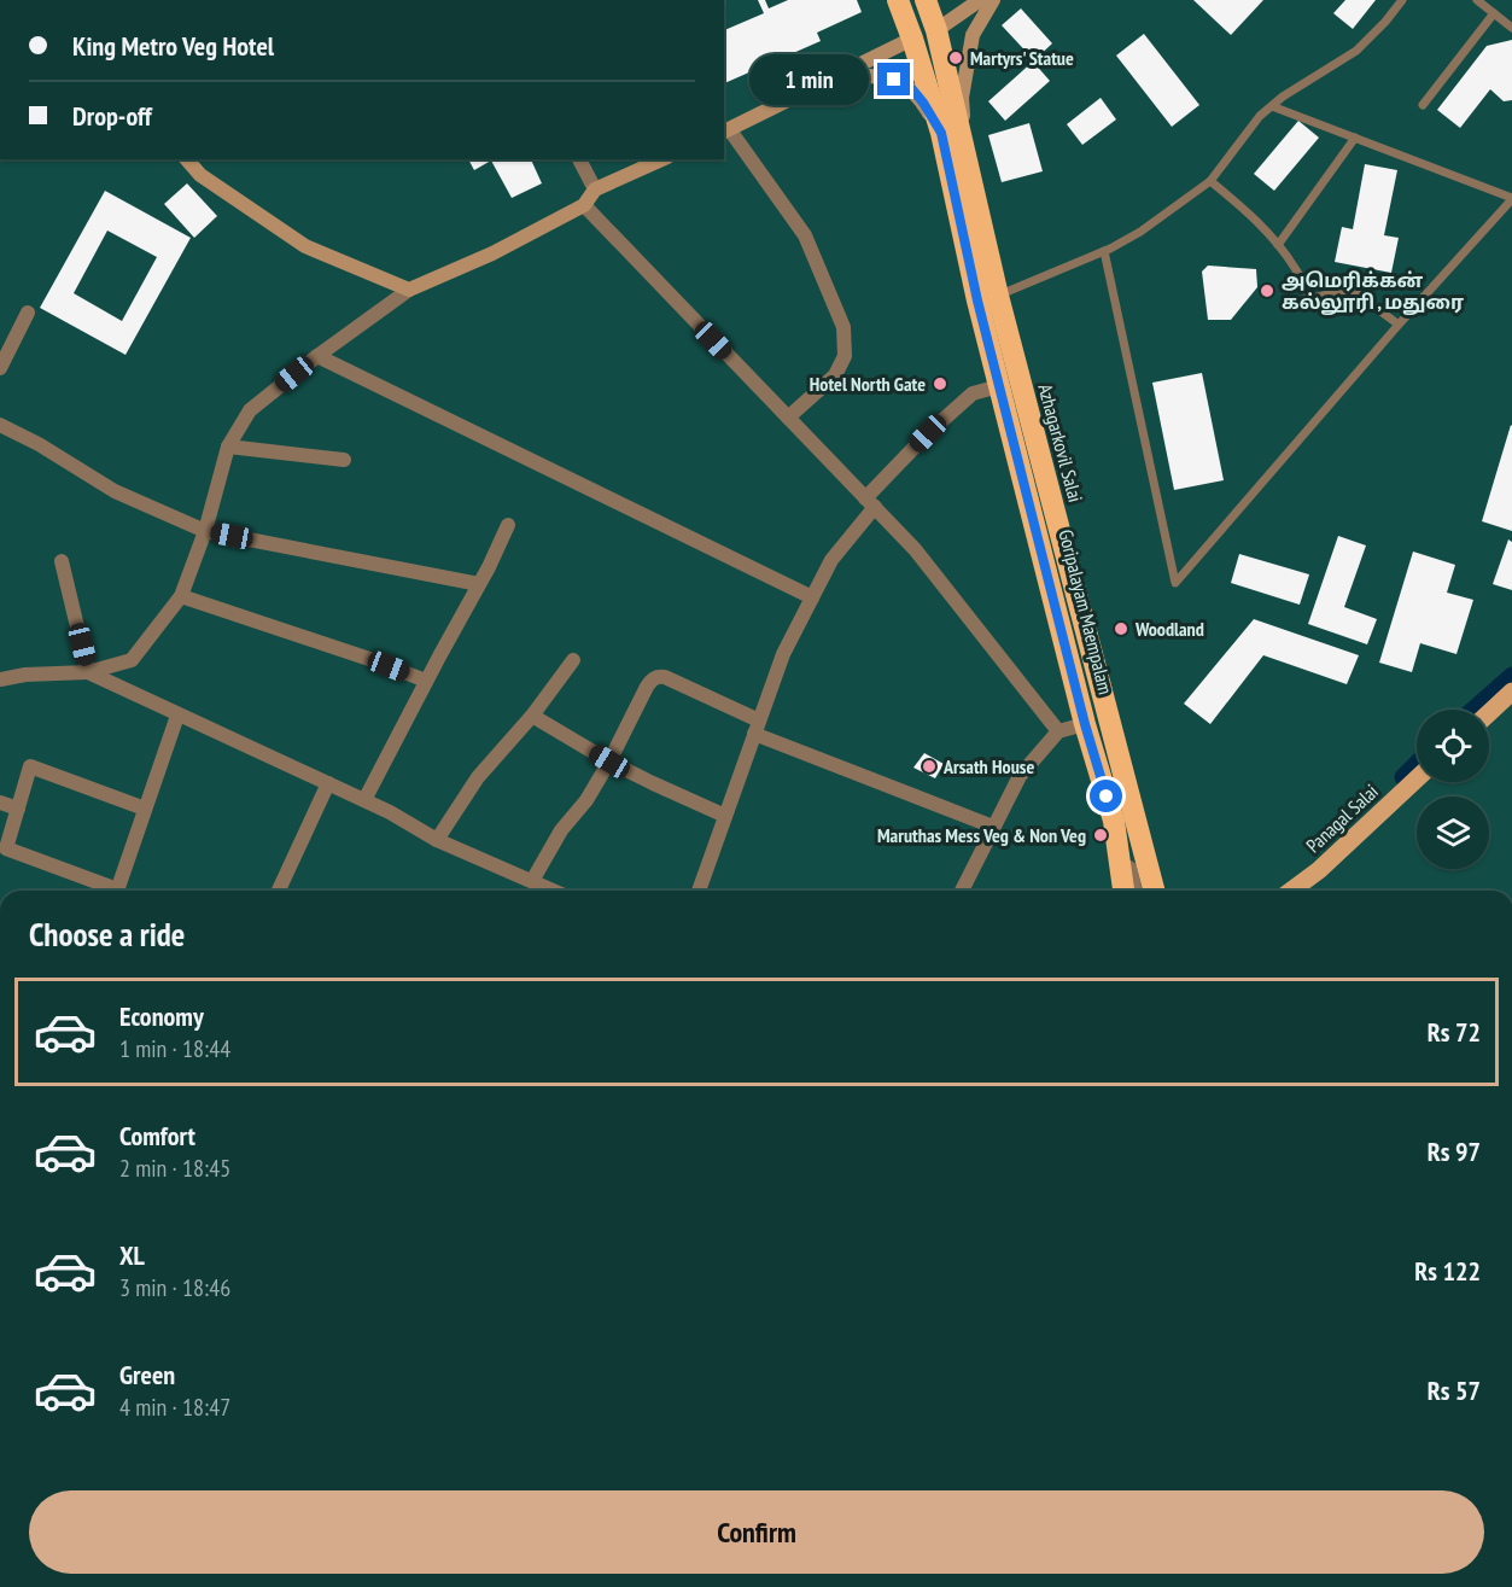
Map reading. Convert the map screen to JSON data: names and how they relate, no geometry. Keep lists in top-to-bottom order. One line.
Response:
{"streets":{"highway":["Azhagarkovil Salai"],"main road":["Panagal Salai"],"street":["Goripalayam Maempalam"]},"places":["Martyrs' Statue","அமெரிக்கன் கல்லூரி , மதுரை","Hotel North Gate","Woodland","Arsath House","Maruthas Mess Veg & Non Veg"],"page":{"banner":["King Metro Veg Hotel","Drop-off"],"bubble":"1 min","heading":"Choose a ride","list":[{"name":"Economy","note":"1 min · 18:44","value":"Rs 72"},{"name":"Comfort","note":"2 min · 18:45","value":"Rs 97"},{"name":"XL","note":"3 min · 18:46","value":"Rs 122"},{"name":"Green","note":"4 min · 18:47","value":"Rs 57"}],"buttons":"Confirm"}}
